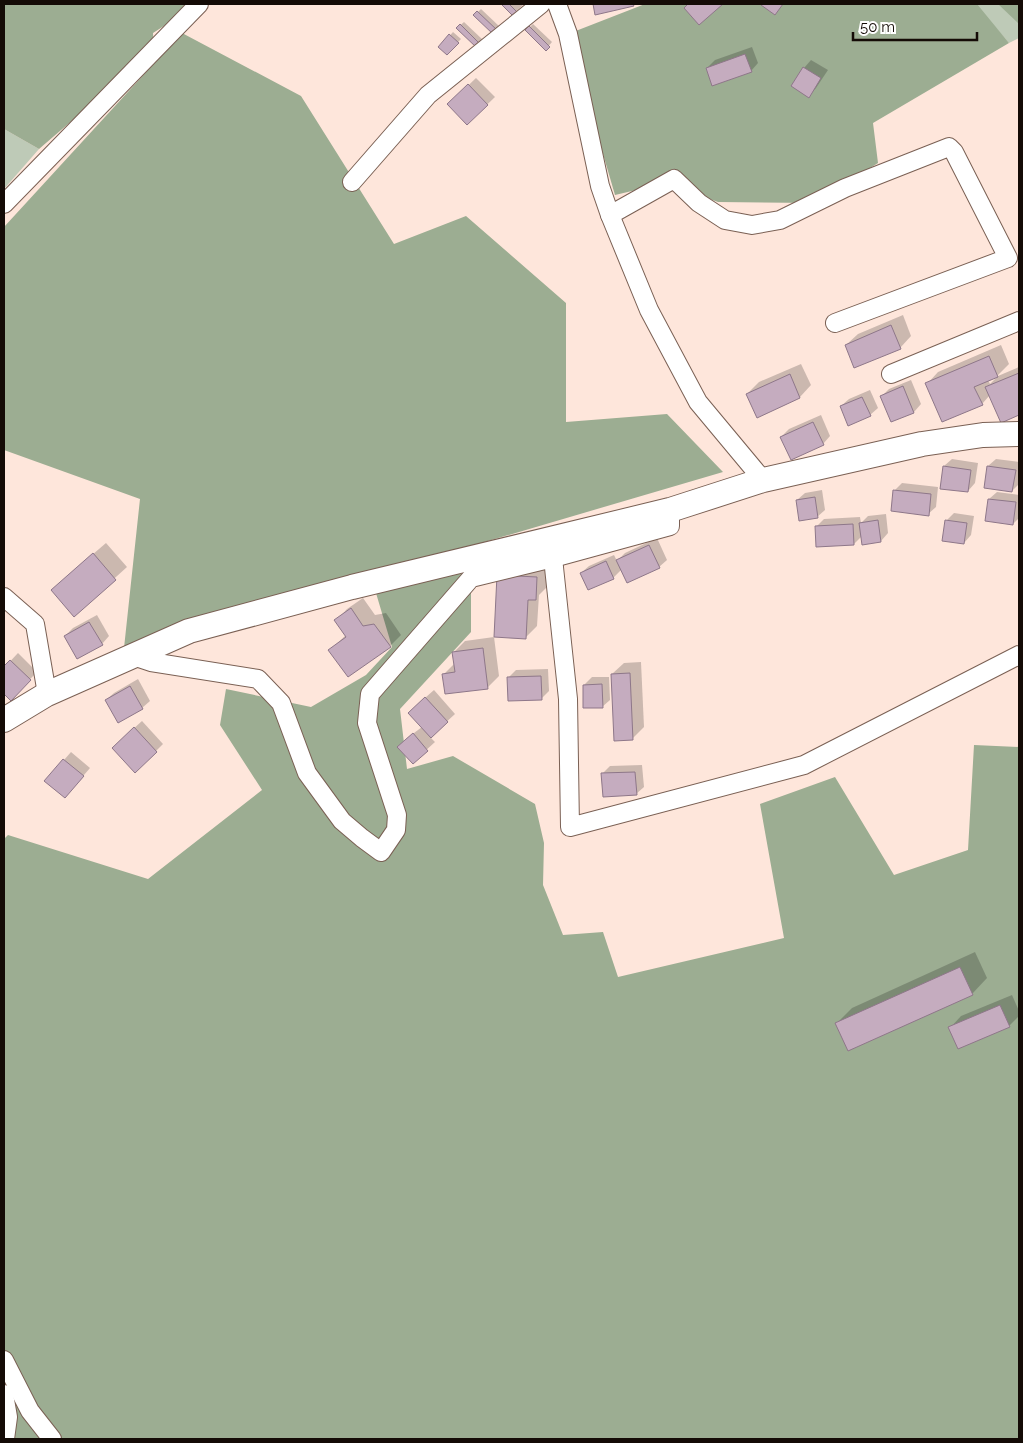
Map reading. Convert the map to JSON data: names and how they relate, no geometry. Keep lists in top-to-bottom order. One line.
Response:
{"scale_bar":"50 m"}
